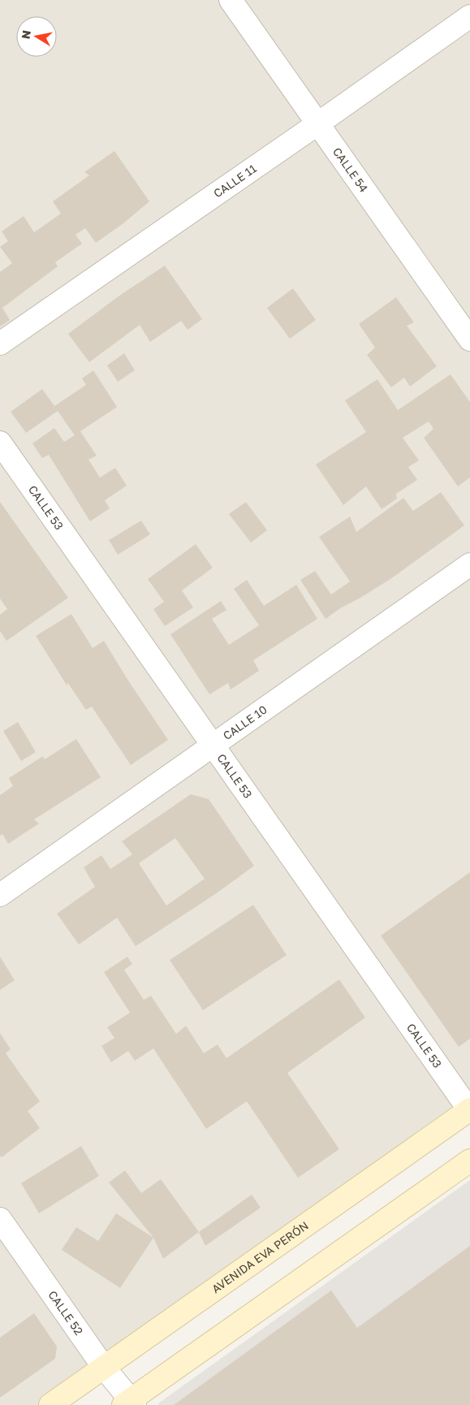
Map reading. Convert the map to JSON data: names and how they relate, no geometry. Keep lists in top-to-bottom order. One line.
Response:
{"streets":{"main road":["AVENIDA EVA PERÓN"],"street":["CALLE 54","CALLE 11","CALLE 53","CALLE 10","CALLE 52"]},"crossings":[["CALLE 54","CALLE 11"],["CALLE 53","CALLE 10"],["CALLE 53","AVENIDA EVA PERÓN"],["AVENIDA EVA PERÓN","CALLE 52"]],"north":"left"}
